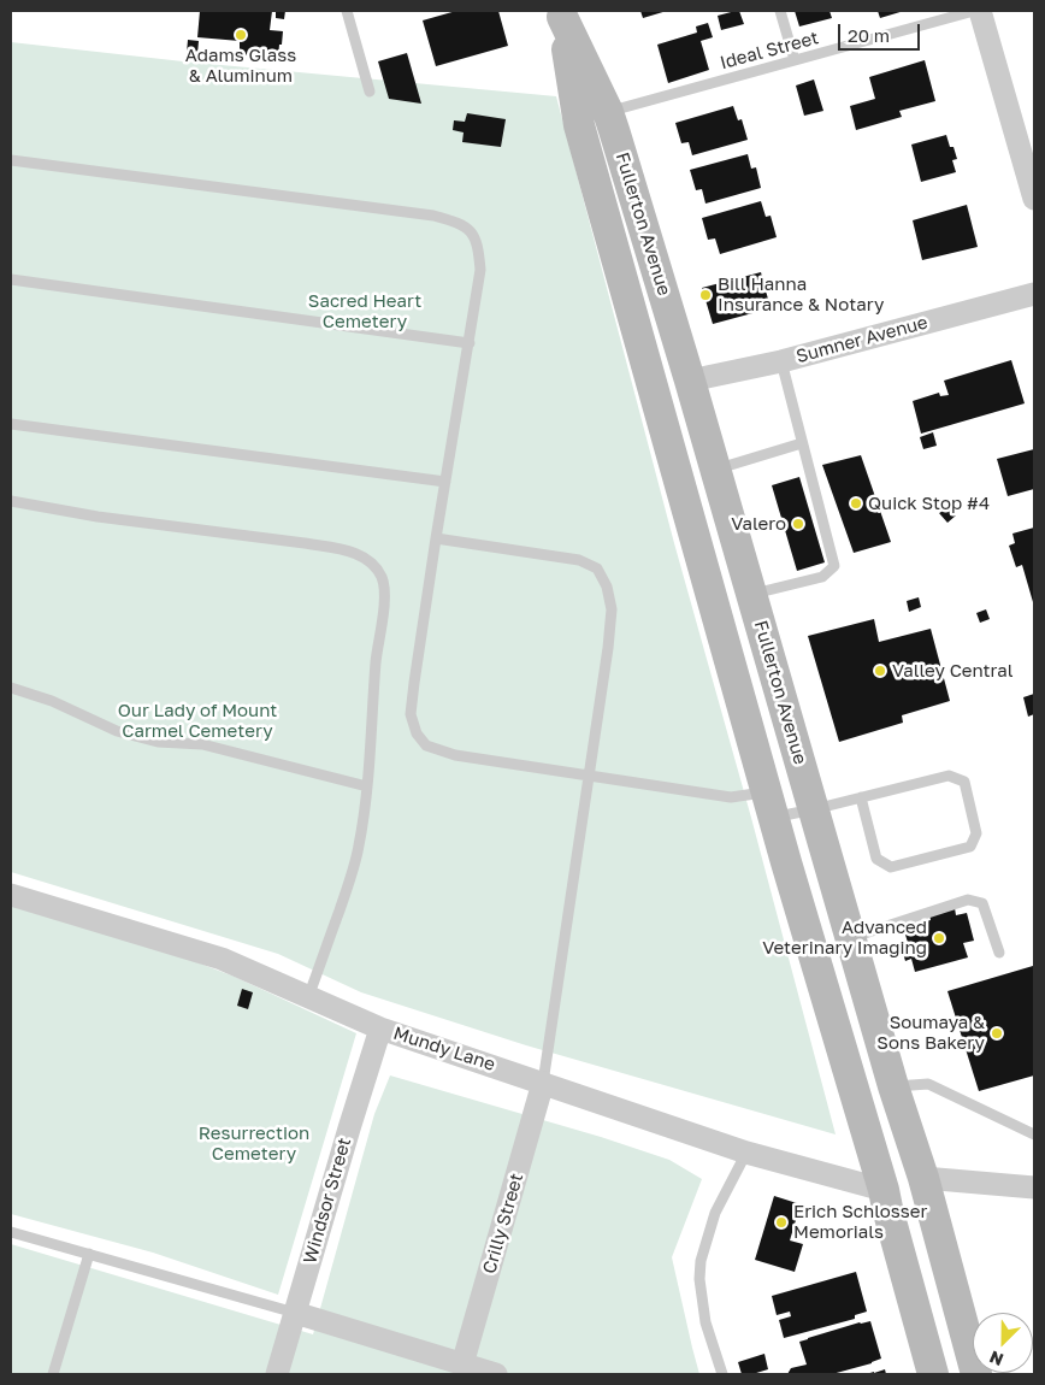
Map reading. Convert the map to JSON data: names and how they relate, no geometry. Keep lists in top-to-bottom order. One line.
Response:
{"streets":{"main road":["Fullerton Avenue"],"street":["Sumner Avenue","Mundy Lane","Windsor Street","Crilly Street"],"lane":["Ideal Street"]},"crossings":[["Ideal Street","Fullerton Avenue"],["Fullerton Avenue","Sumner Avenue"],["Fullerton Avenue","Mundy Lane"],["Mundy Lane","Windsor Street"],["Mundy Lane","Crilly Street"]],"parks":["Sacred Heart Cemetery","Our Lady of Mount Carmel Cemetery","Resurrection Cemetery"],"places":["Adams Glass & Aluminum","Bill Hanna Insurance & Notary","Quick Stop #4","Valero","Valley Central","Advanced Veterinary Imaging","Soumaya & Sons Bakery","Erich Schlosser Memorials"],"scale_bar":"20 m","north":"bottom left"}
